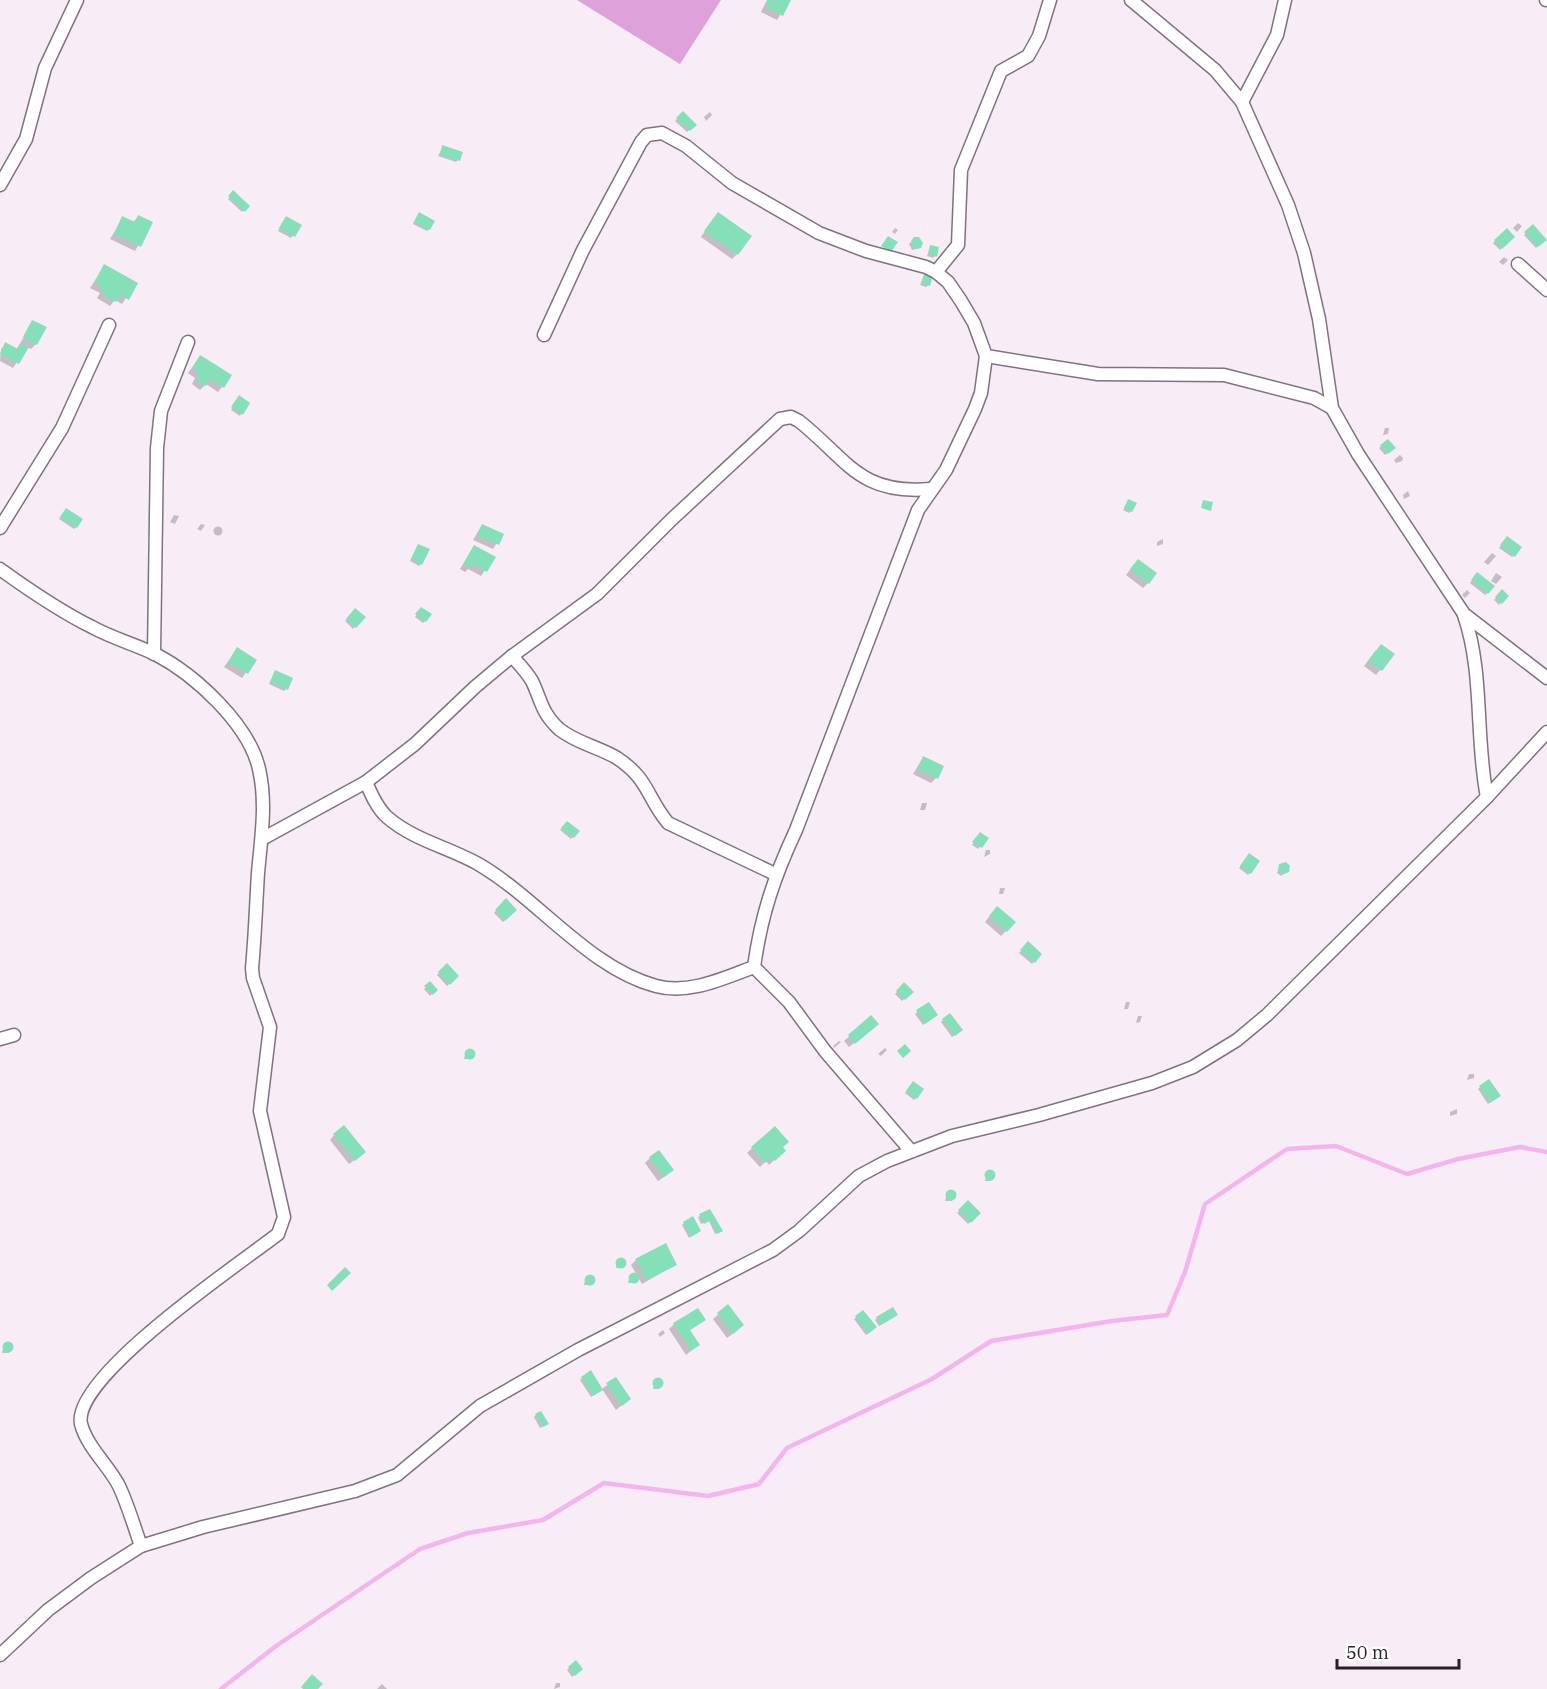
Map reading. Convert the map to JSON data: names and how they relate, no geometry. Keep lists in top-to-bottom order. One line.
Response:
{"scale_bar":"50 m"}
